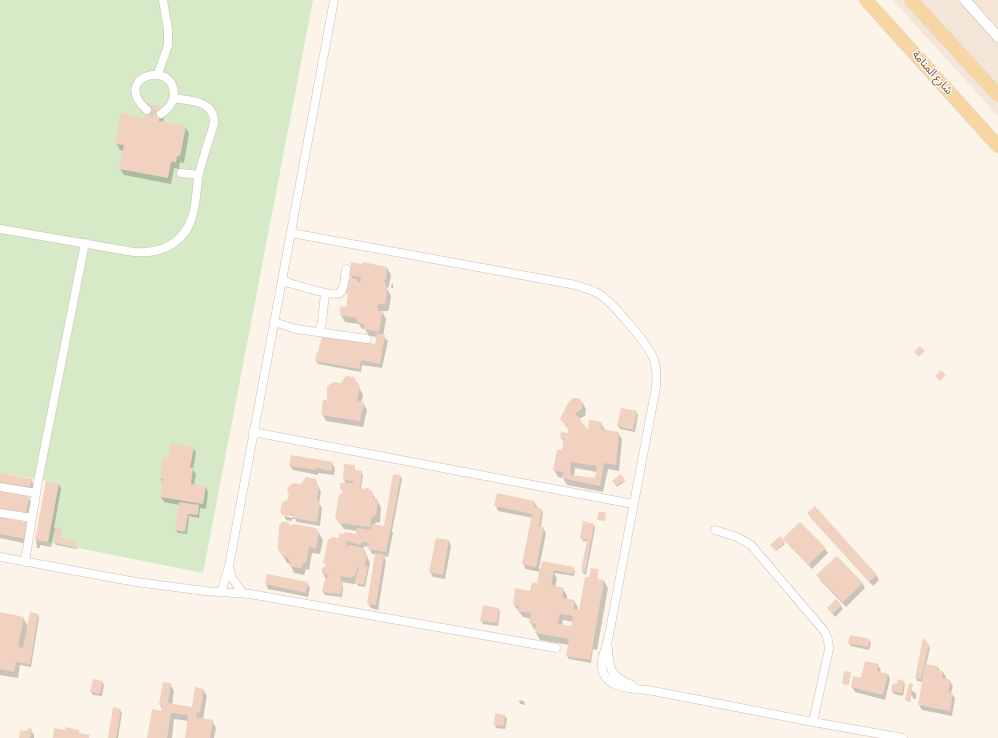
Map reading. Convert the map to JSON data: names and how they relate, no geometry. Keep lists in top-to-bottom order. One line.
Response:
{"streets":{"main road":["شارع المنامة"]}}
